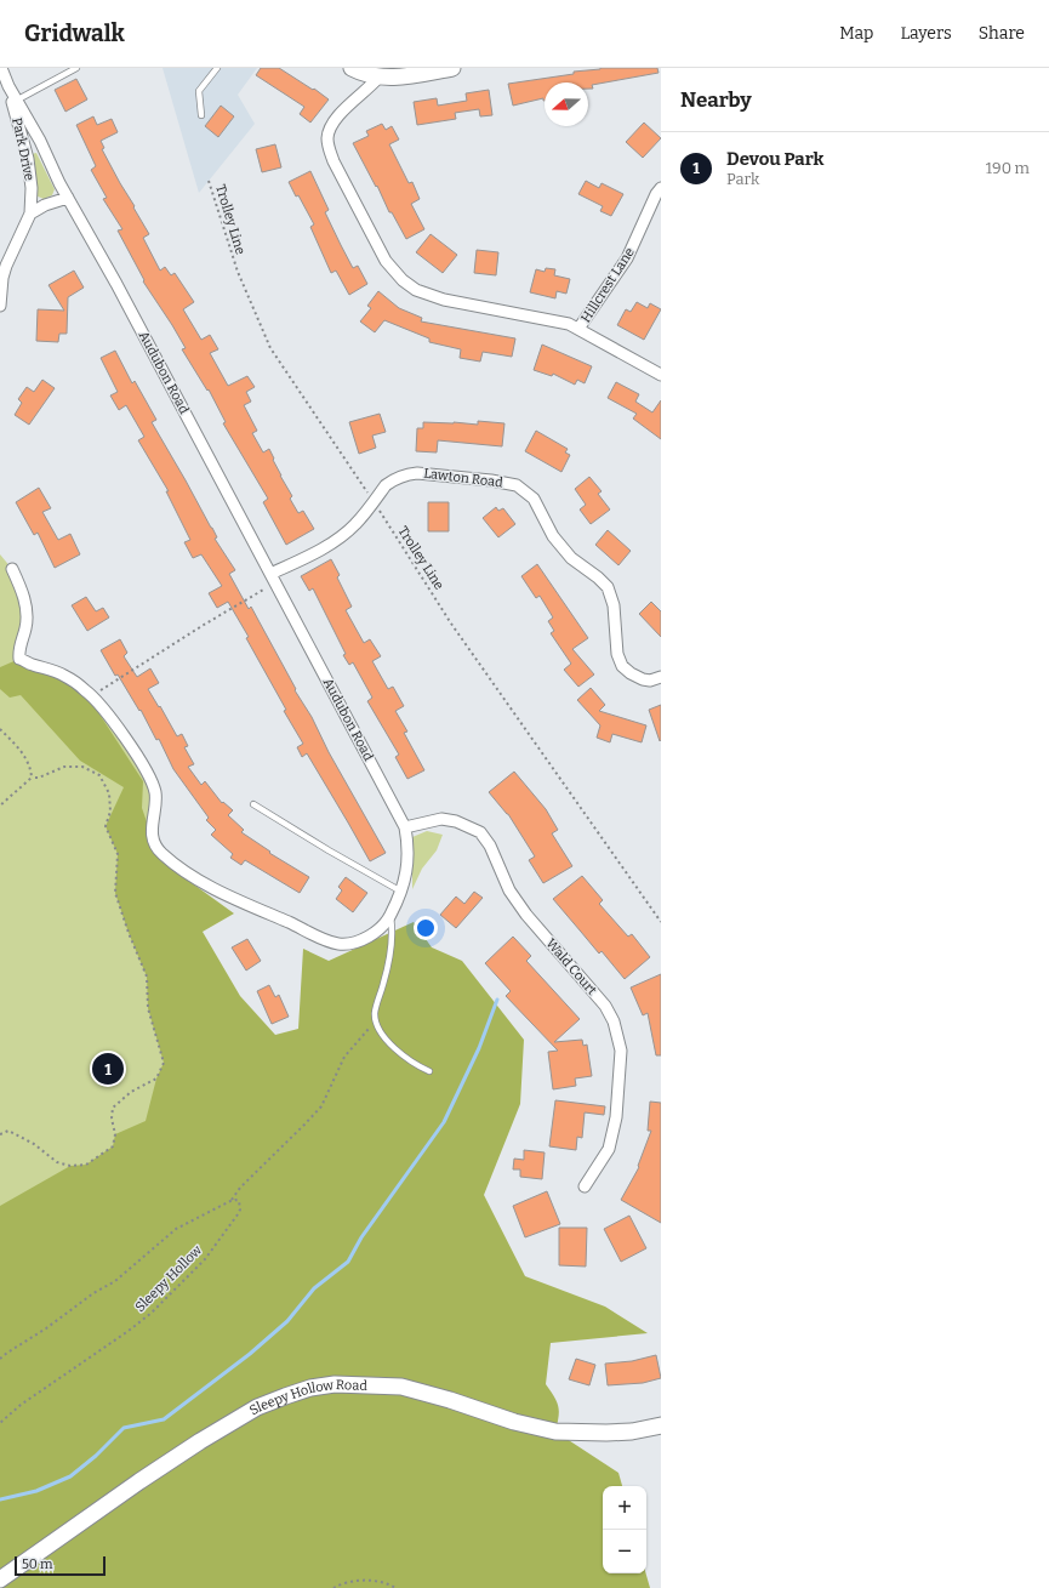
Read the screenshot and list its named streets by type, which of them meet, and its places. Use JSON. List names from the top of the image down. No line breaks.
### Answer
{"streets":{"main road":["Sleepy Hollow Road"],"street":["Park Drive","Hillcrest Lane","Audubon Road","Lawton Road","Wald Court"],"path":["Trolley Line","Sleepy Hollow"]},"crossings":[["Park Drive","Audubon Road"],["Trolley Line","Lawton Road"],["Audubon Road","Lawton Road"],["Audubon Road","Wald Court"]],"scale_bar":"50 m","north":"left","page":{"header":"Gridwalk","nav":["Map","Layers","Share"],"heading":"Nearby","list":[{"mark":"1","name":"Devou Park","note":"Park","value":"190 m"}],"pins":"1","map_buttons":["+","−"],"scale":"50 m"}}
